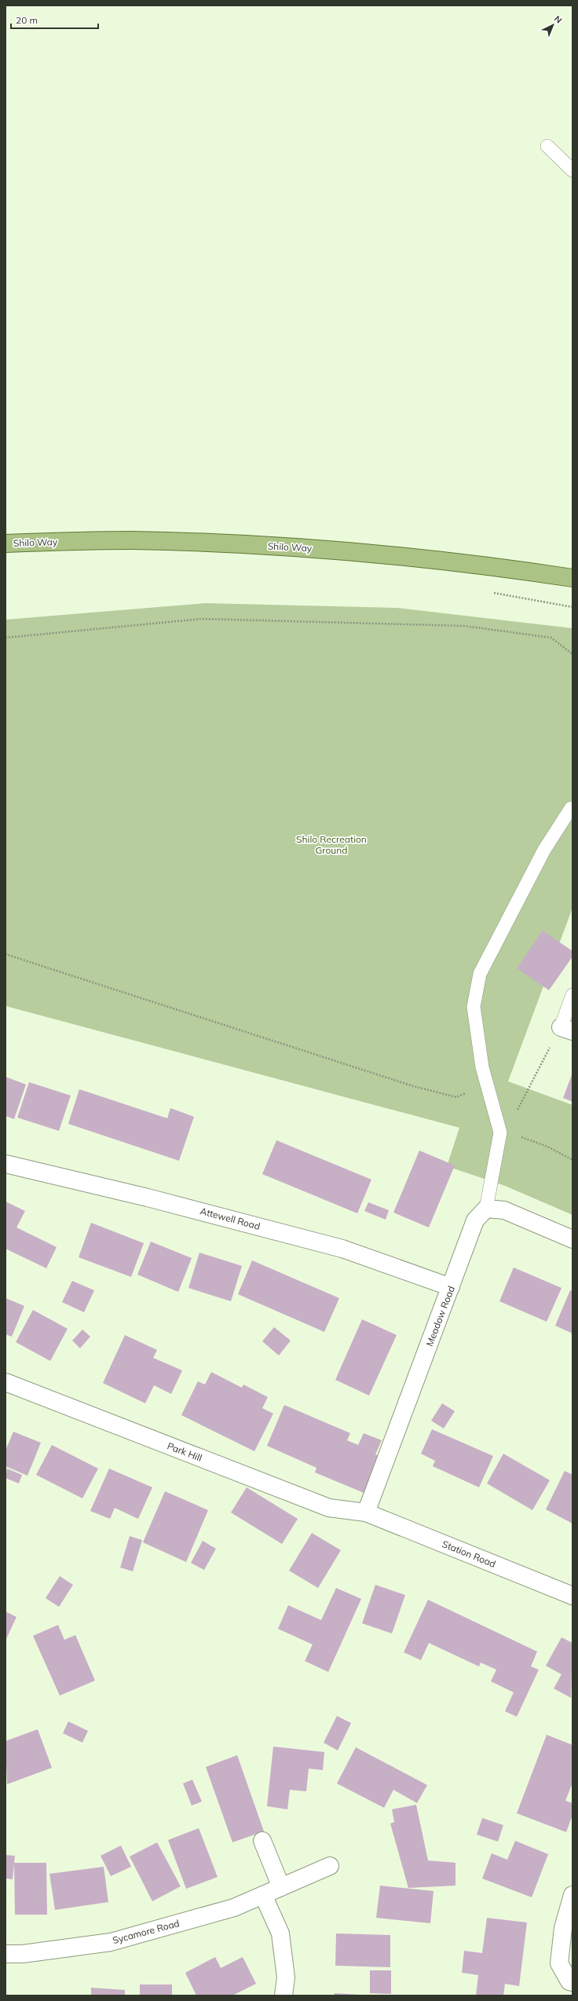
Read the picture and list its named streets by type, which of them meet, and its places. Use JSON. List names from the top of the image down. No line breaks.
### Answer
{"streets":{"main road":["Shilo Way"],"street":["Attewell Road","Meadow Road","Park Hill","Station Road","Sycamore Road"]},"crossings":[["Attewell Road","Meadow Road"],["Meadow Road","Park Hill"],["Meadow Road","Station Road"],["Park Hill","Station Road"]],"parks":["Shilo Recreation Ground"],"scale_bar":"20 m","north":"top right"}
